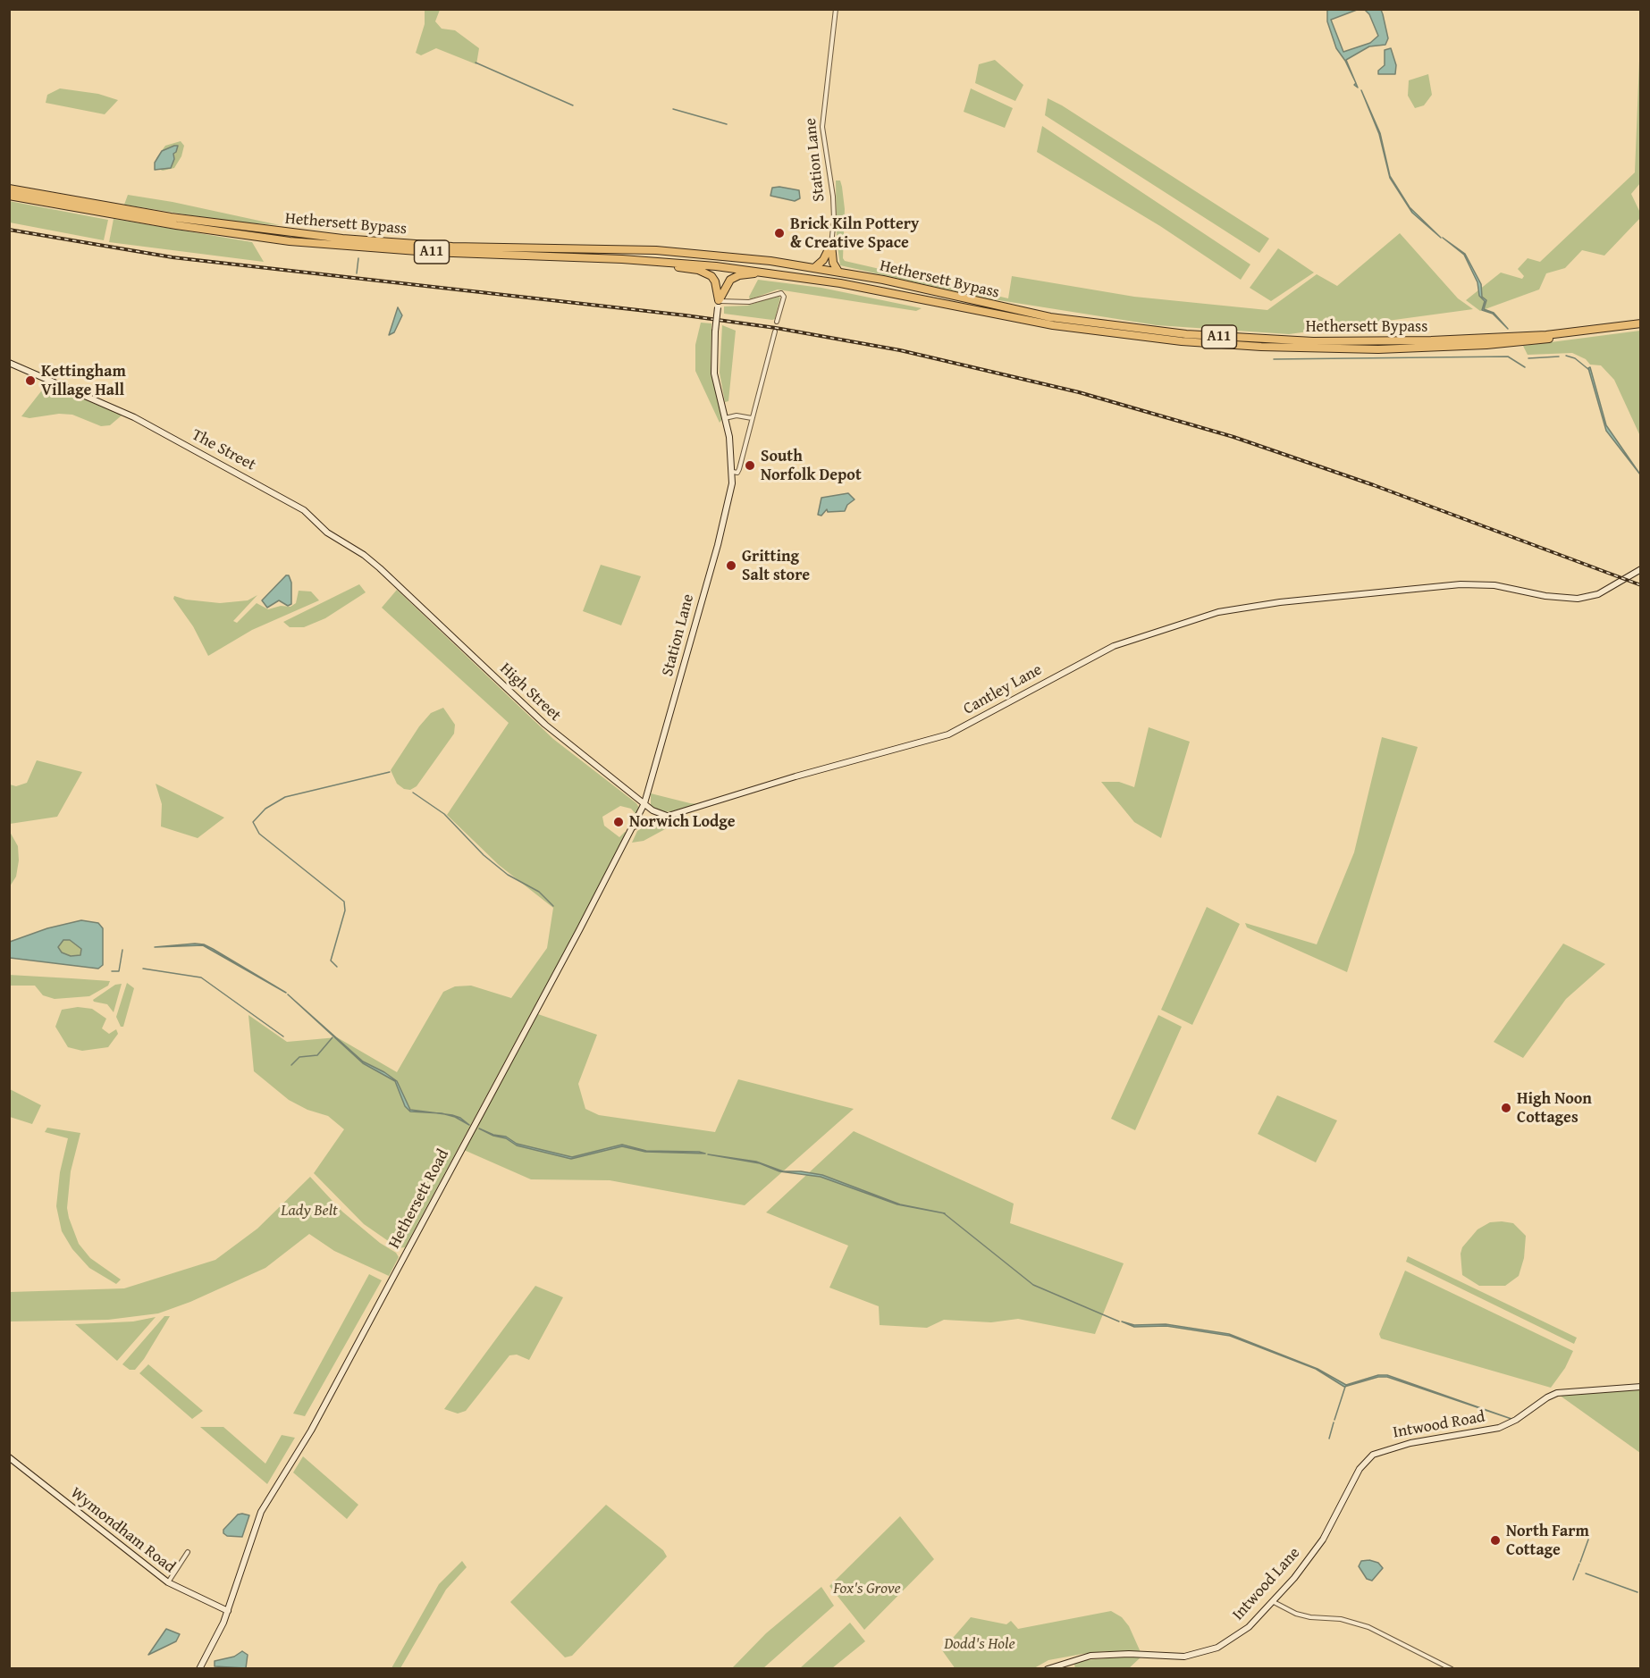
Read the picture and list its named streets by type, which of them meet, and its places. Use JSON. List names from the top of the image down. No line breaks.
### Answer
{"streets":{"highway":["Hethersett Bypass","A11"],"street":["Station Lane","The Street","Cantley Lane","High Street","Hethersett Road","Intwood Road","Wymondham Road","Intwood Lane"]},"crossings":[["Station Lane","A11"],["Station Lane","High Street"],["Station Lane","Hethersett Road"],["Hethersett Bypass","A11"],["The Street","High Street"],["Cantley Lane","Hethersett Road"],["High Street","Hethersett Road"],["Hethersett Road","Wymondham Road"],["Intwood Road","Intwood Lane"]],"parks":["Lady Belt","Fox's Grove","Dodd's Hole"],"places":["Brick Kiln Pottery & Creative Space","Kettingham Village Hall","South Norfolk Depot","Gritting Salt store","Norwich Lodge","High Noon Cottages","North Farm Cottage"]}
